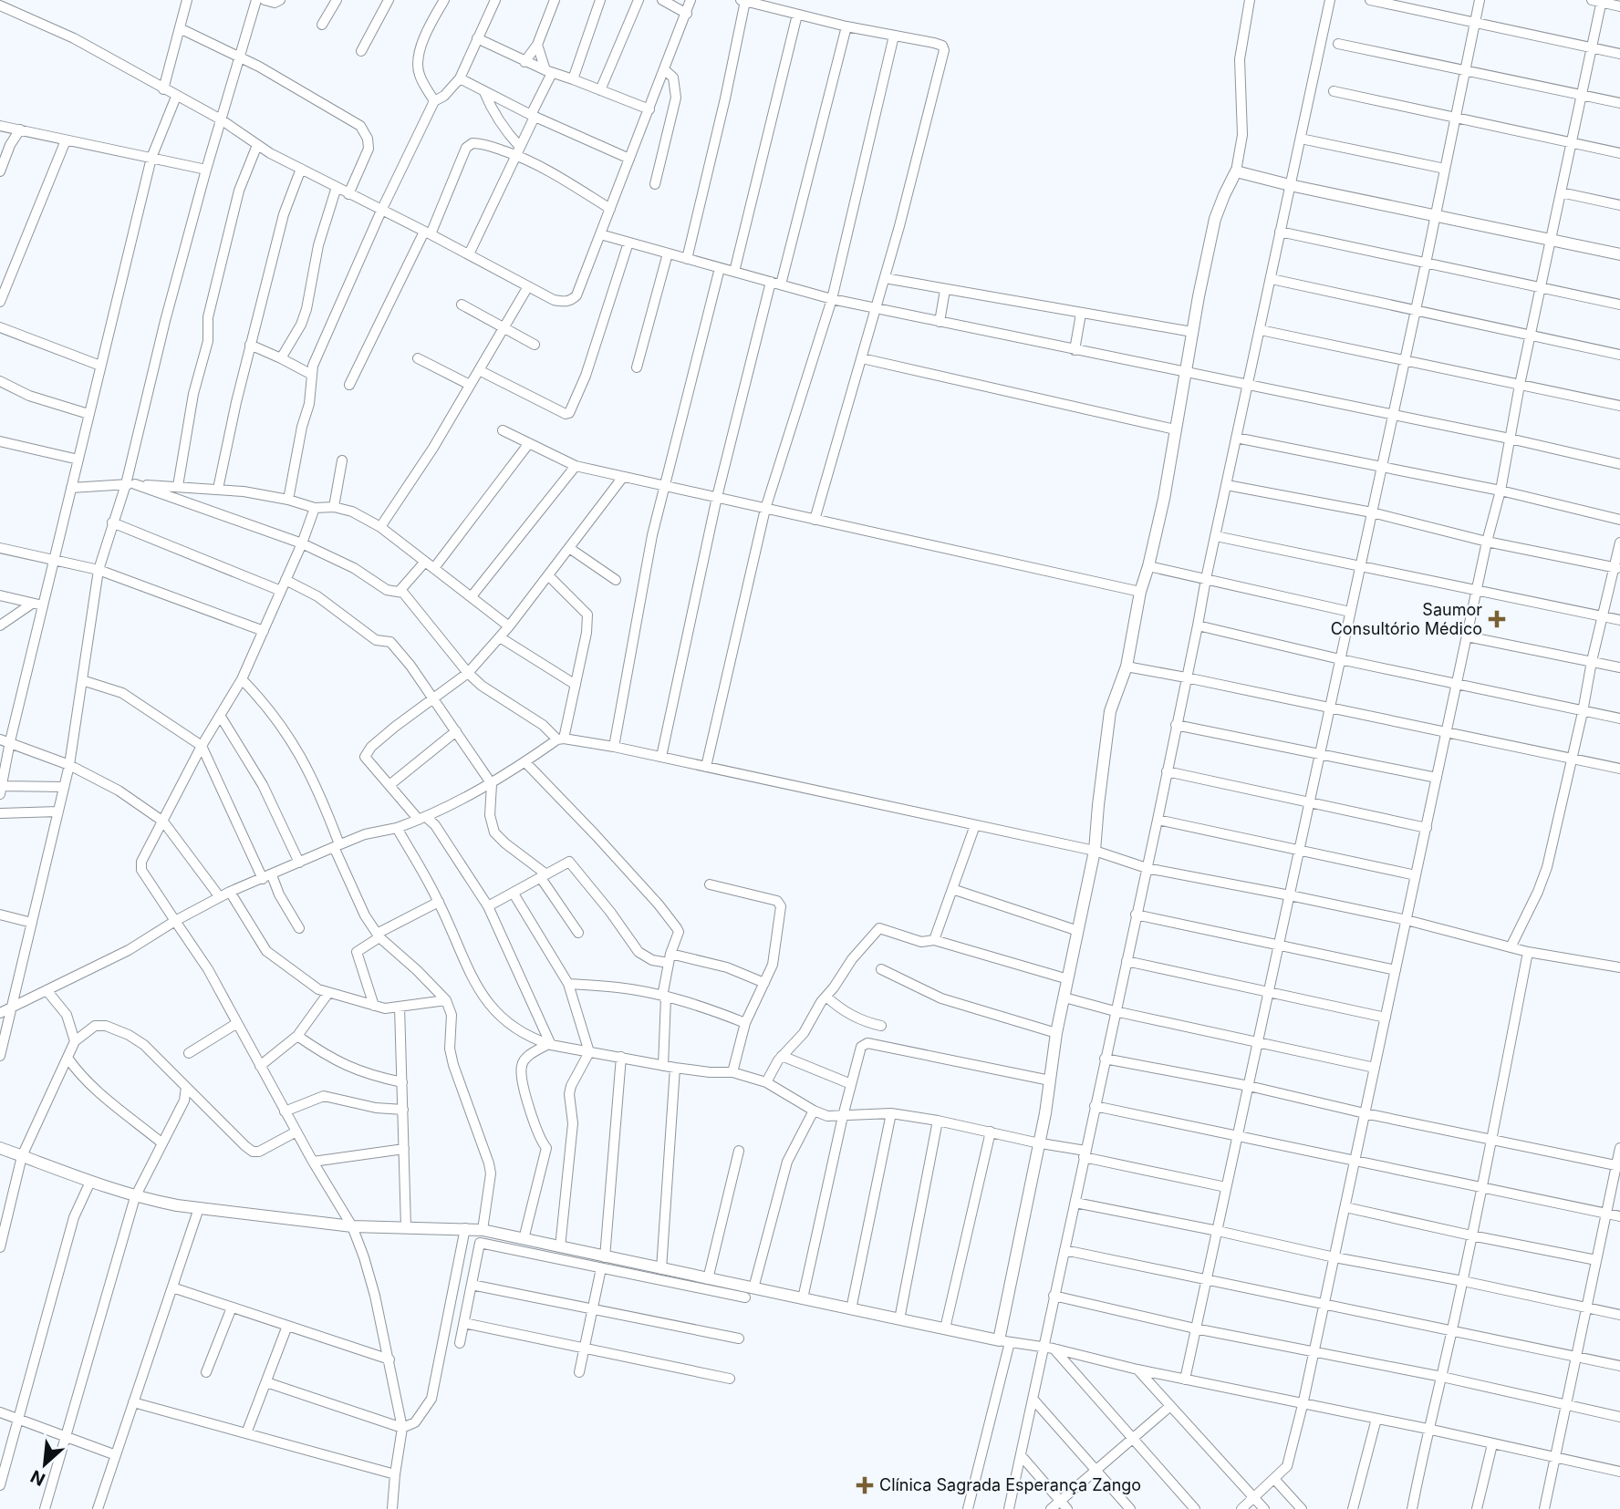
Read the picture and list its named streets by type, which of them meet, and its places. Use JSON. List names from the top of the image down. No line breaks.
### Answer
{"places":{"health":["Saumor Consultório Médico","Clínica Sagrada Esperança Zango"]},"north":"bottom left"}
